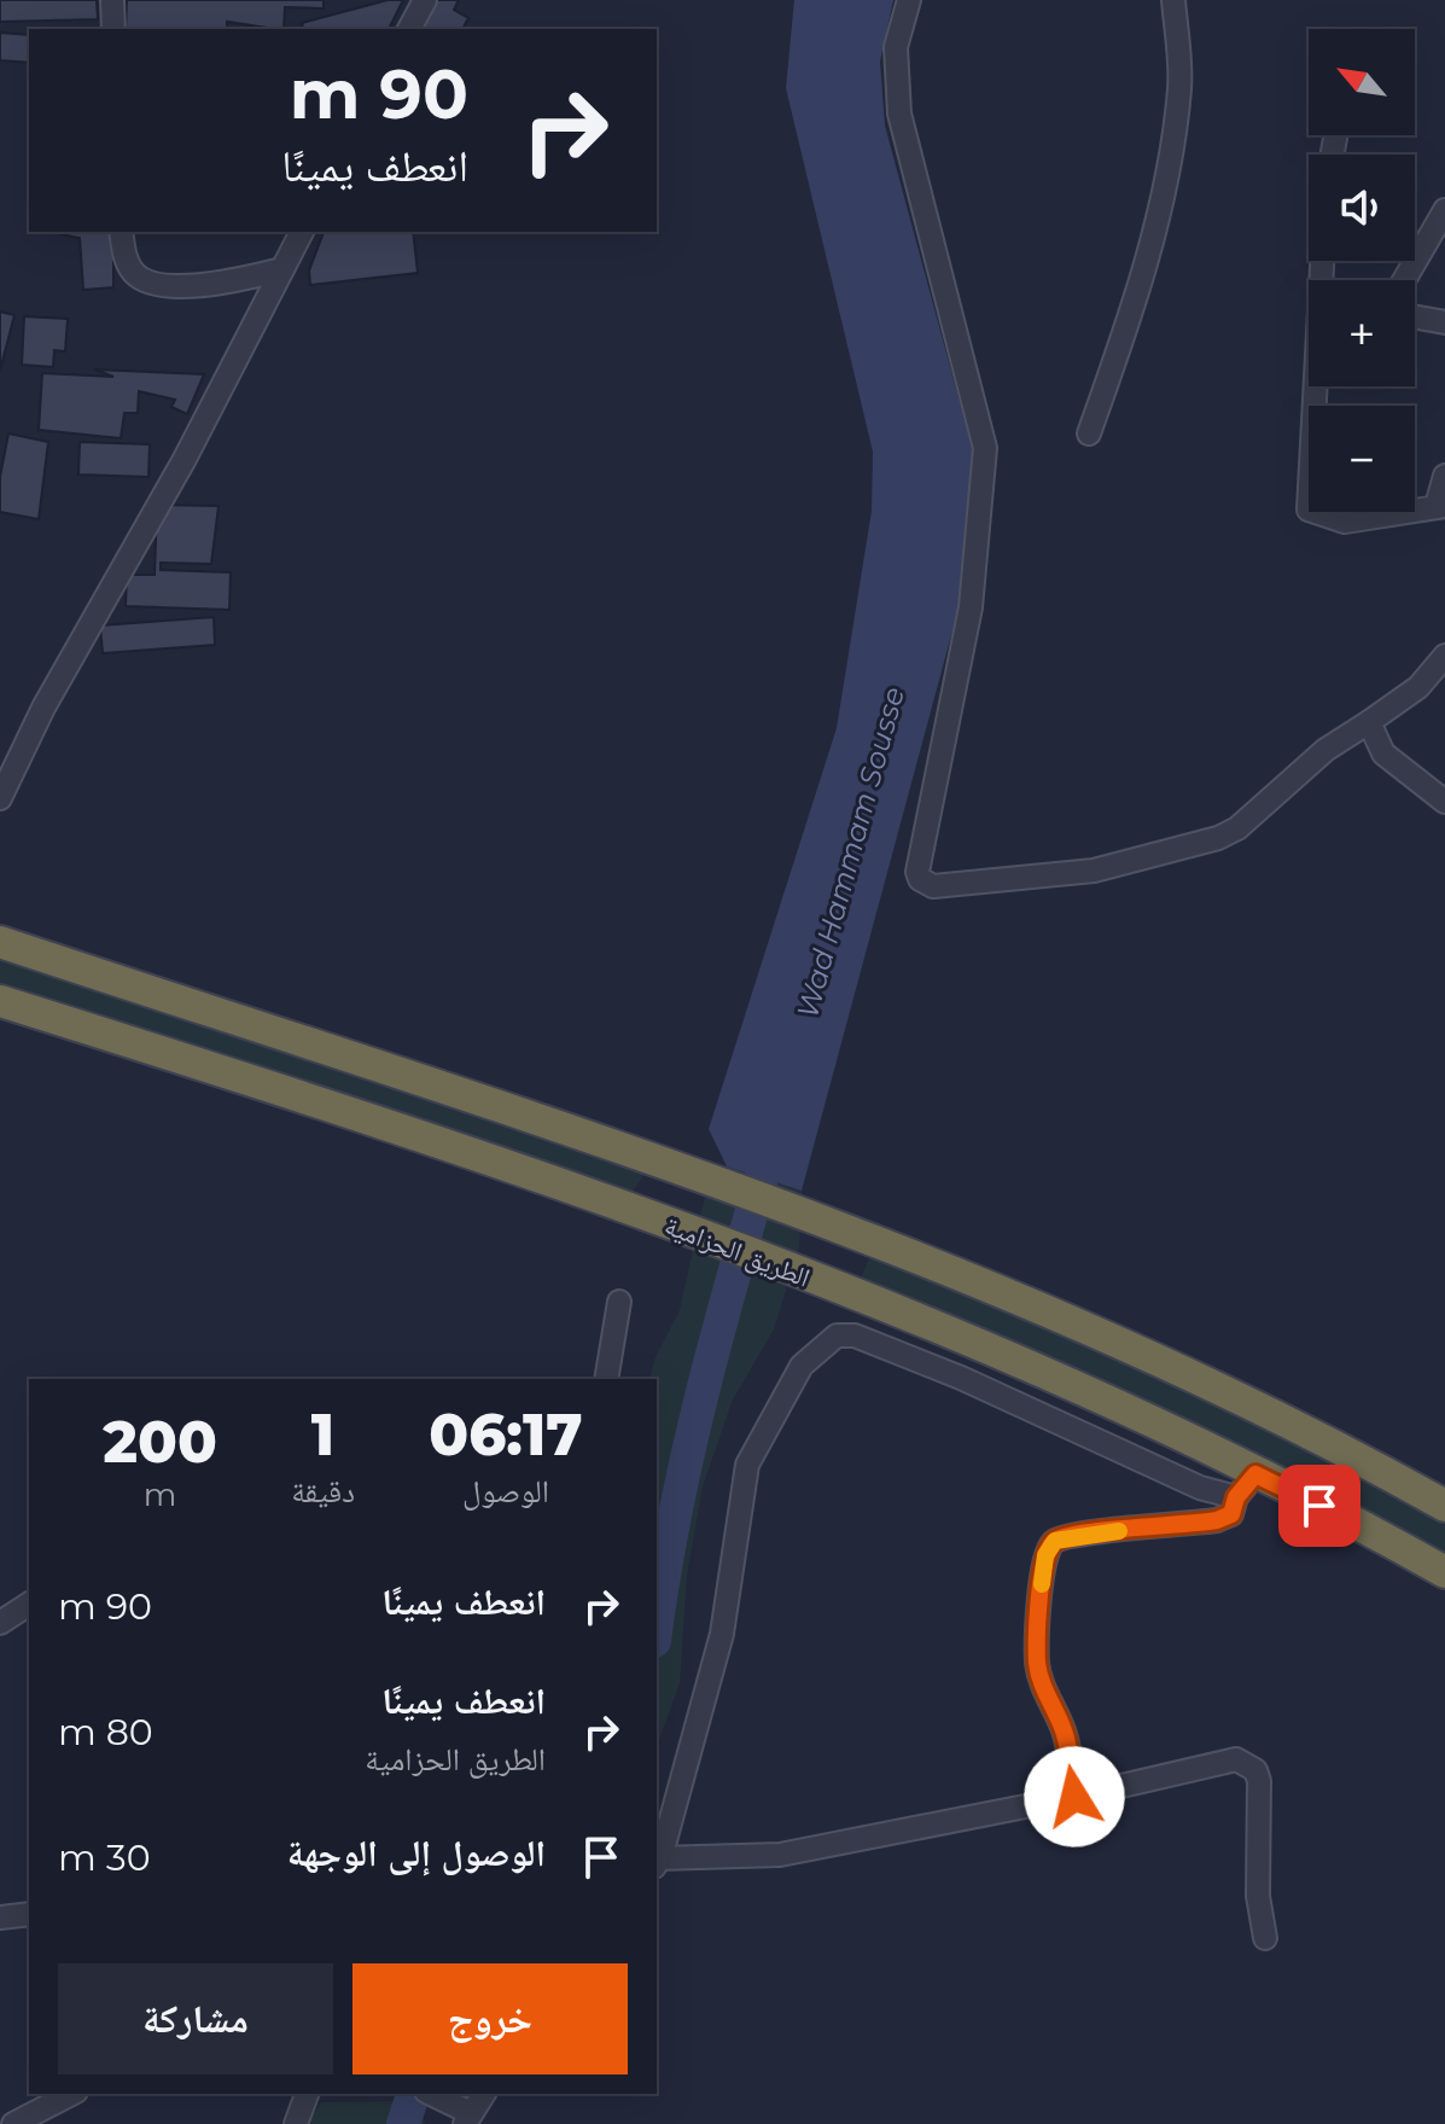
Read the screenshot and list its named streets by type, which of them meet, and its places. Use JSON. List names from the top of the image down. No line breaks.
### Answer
{"streets":{"highway":["الطريق الحزامية"]},"water":["Wad Hammam Sousse"],"north":"top left","page":{"map_buttons":["+","−"],"turn":["90 m","انعطف يمينًا"],"eta":["06:17","الوصول","1","دقيقة","200","m"],"list":[{"name":"انعطف يمينًا","value":"90 m"},{"name":"انعطف يمينًا","note":"الطريق الحزامية","value":"80 m"},{"name":"الوصول إلى الوجهة","value":"30 m"}],"buttons":["خروج","مشاركة"]}}
